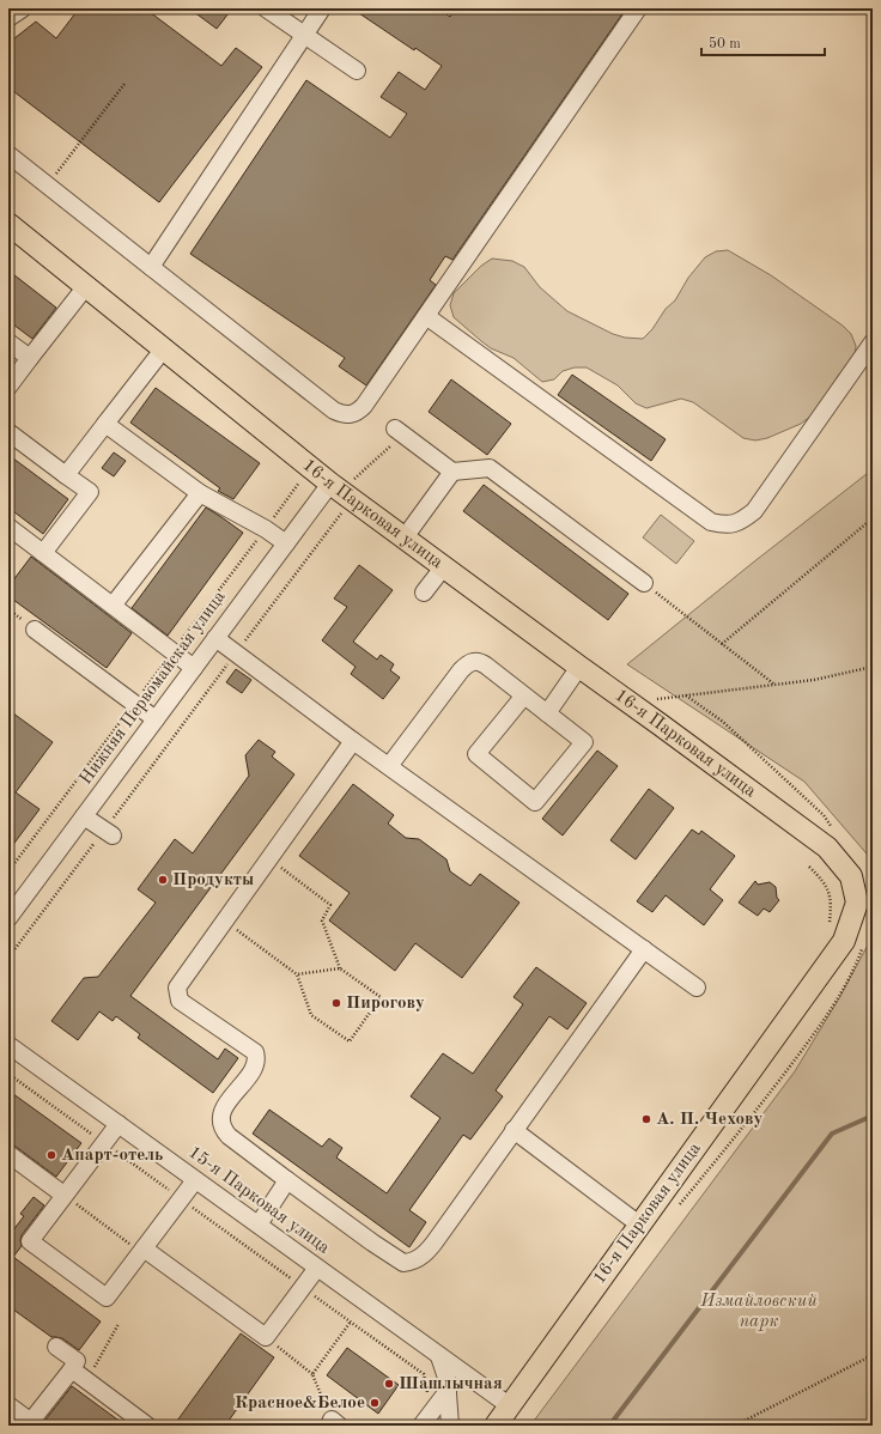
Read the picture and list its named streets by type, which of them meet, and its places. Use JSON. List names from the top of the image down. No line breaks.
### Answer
{"streets":{"main road":["16-я Парковая улица"],"street":["Нижняя Первомайская улица","15-я Парковая улица"]},"crossings":[["16-я Парковая улица","Нижняя Первомайская улица"],["16-я Парковая улица","15-я Парковая улица"]],"parks":["Измайловский парк"],"places":["Продукты","Пирогову","А. П. Чехову","Апарт-отель","Шашлычная","Красное&Белое"],"scale_bar":"50 m"}
